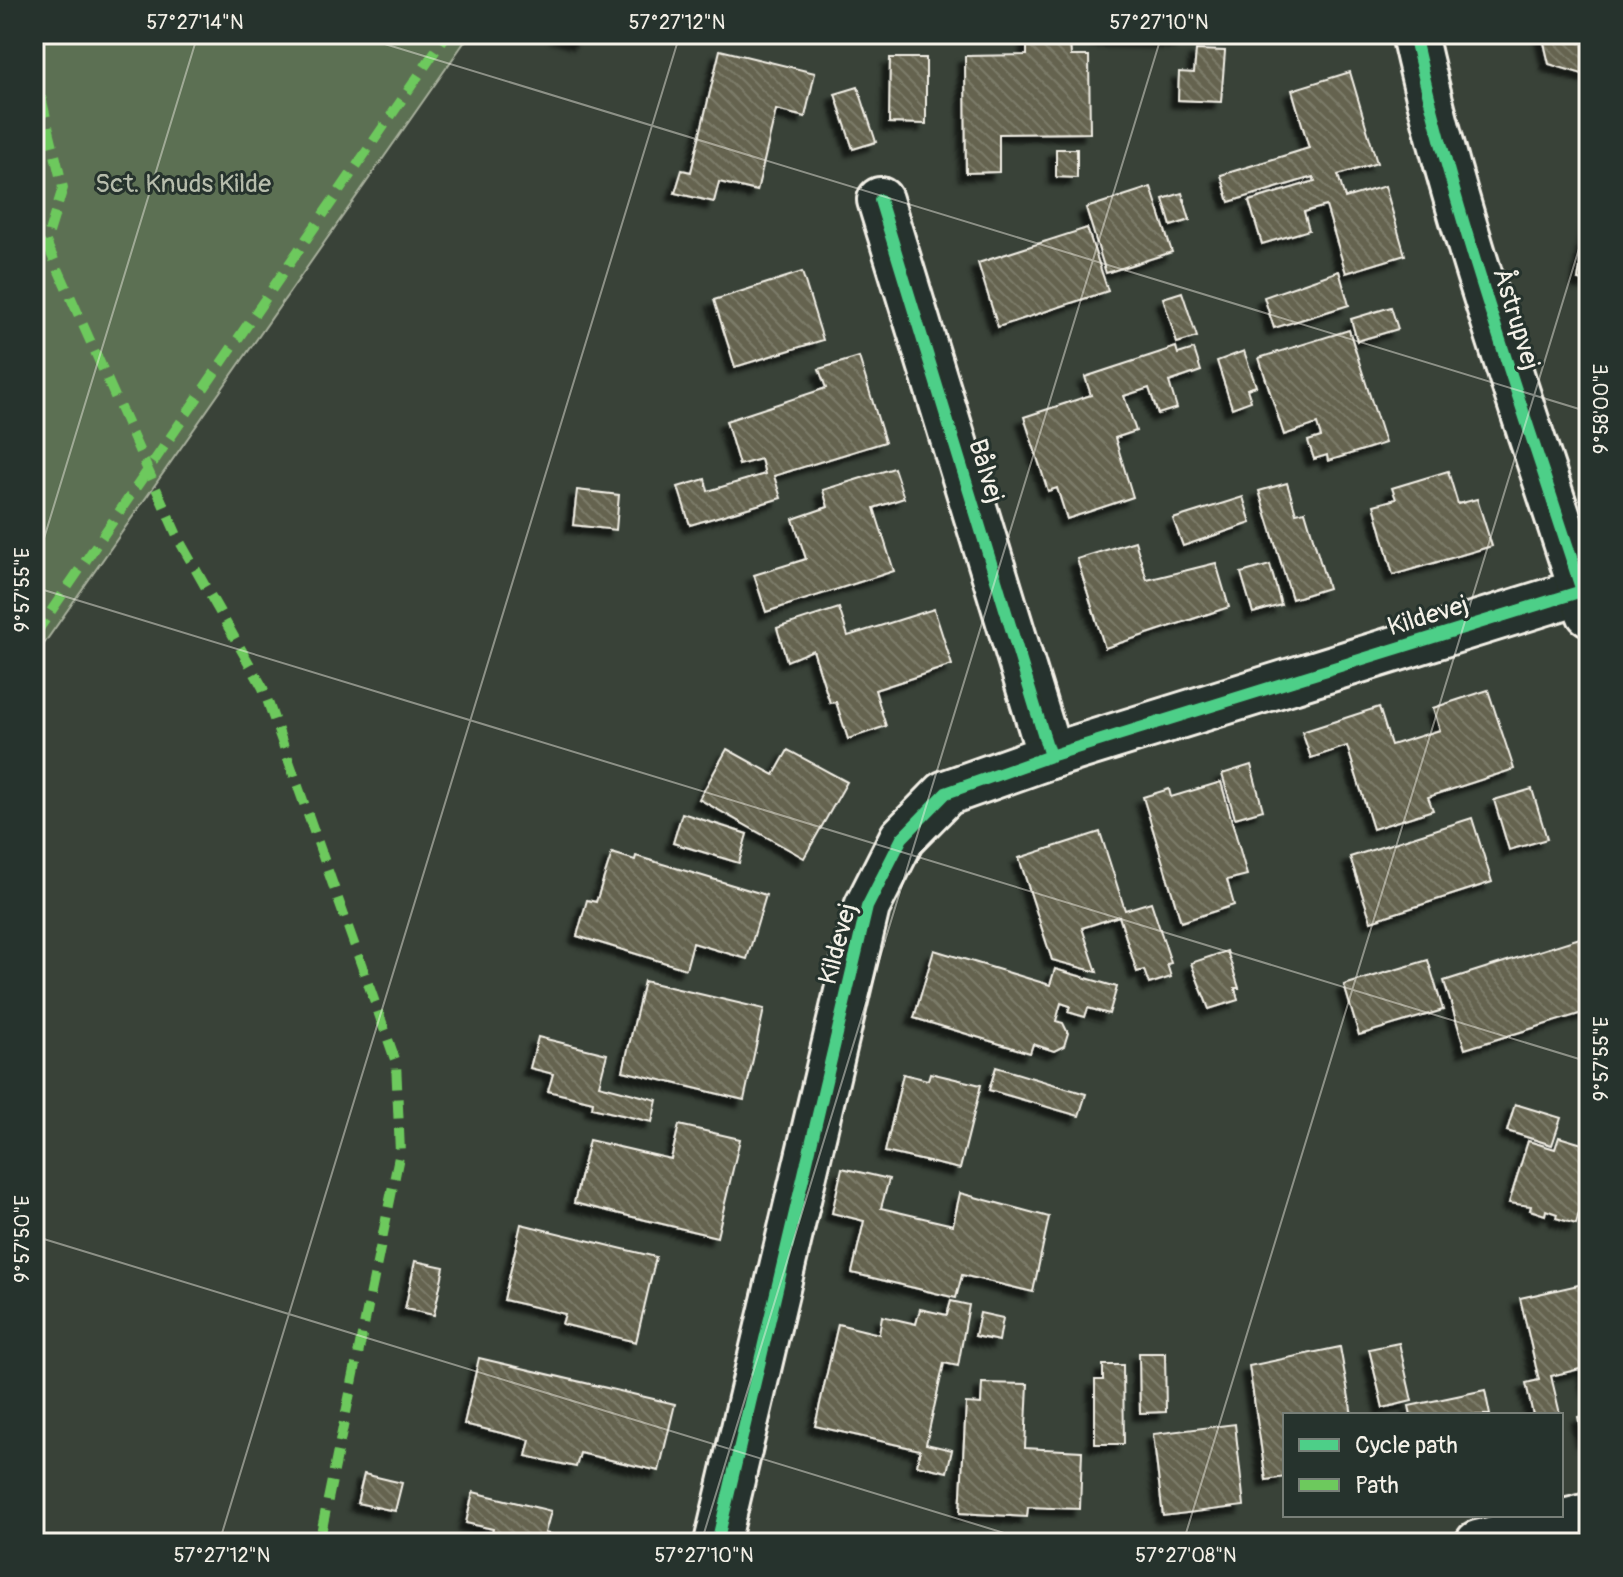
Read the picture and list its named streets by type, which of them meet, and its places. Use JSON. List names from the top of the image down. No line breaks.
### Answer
{"streets":{"street":["Åstrupvej","Bålvej","Kildevej"]},"crossings":[["Åstrupvej","Kildevej"],["Bålvej","Kildevej"]],"parks":["Sct. Knuds Kilde"],"legend":["Cycle path","Path"],"coordinates":["57°27'14\"N","57°27'12\"N","57°27'10\"N","9°58'00\"E","9°57'55\"E","9°57'50\"E","57°27'08\"N"]}
